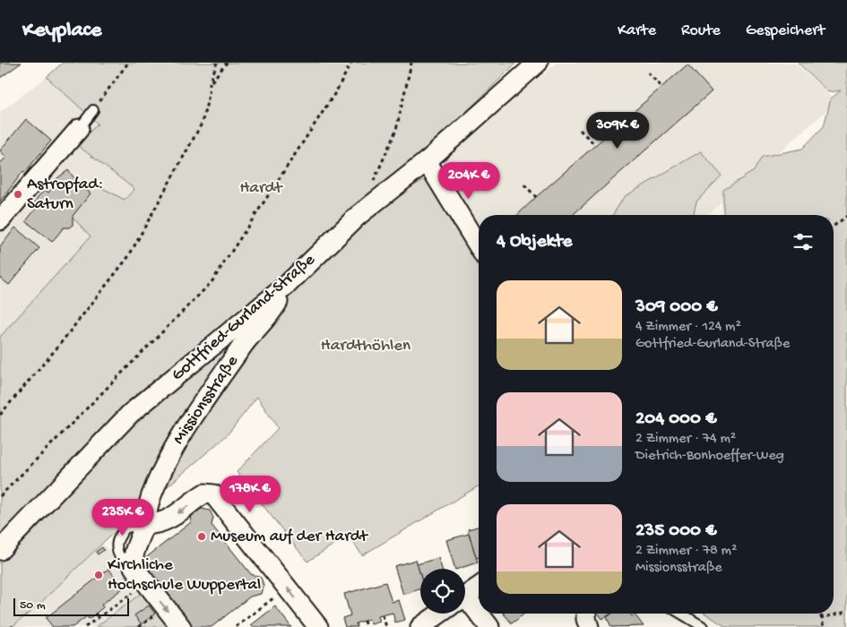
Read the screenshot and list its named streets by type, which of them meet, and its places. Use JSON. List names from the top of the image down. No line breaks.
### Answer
{"streets":{"street":["Gottfried-Gurland-Straße","Missionsstraße"]},"crossings":[["Gottfried-Gurland-Straße","Missionsstraße"]],"parks":["Hardt","Hardthöhlen"],"places":["Astropfad: Saturn","Museum auf der Hardt","Kirchliche Hochschule Wuppertal"],"scale_bar":"50 m","page":{"header":"Keyplace","nav":["Karte","Route","Gespeichert"],"price":["309K €","204K €","178K €","235K €"],"heading":"4 Objekte","list":[{"name":"309 000 €","note":"4 Zimmer · 124 m² · Gottfried-Gurland-Straße"},{"name":"204 000 €","note":"2 Zimmer · 74 m² · Dietrich-Bonhoeffer-Weg"},{"name":"235 000 €","note":"2 Zimmer · 78 m² · Missionsstraße"}],"scale":"50 m"}}
